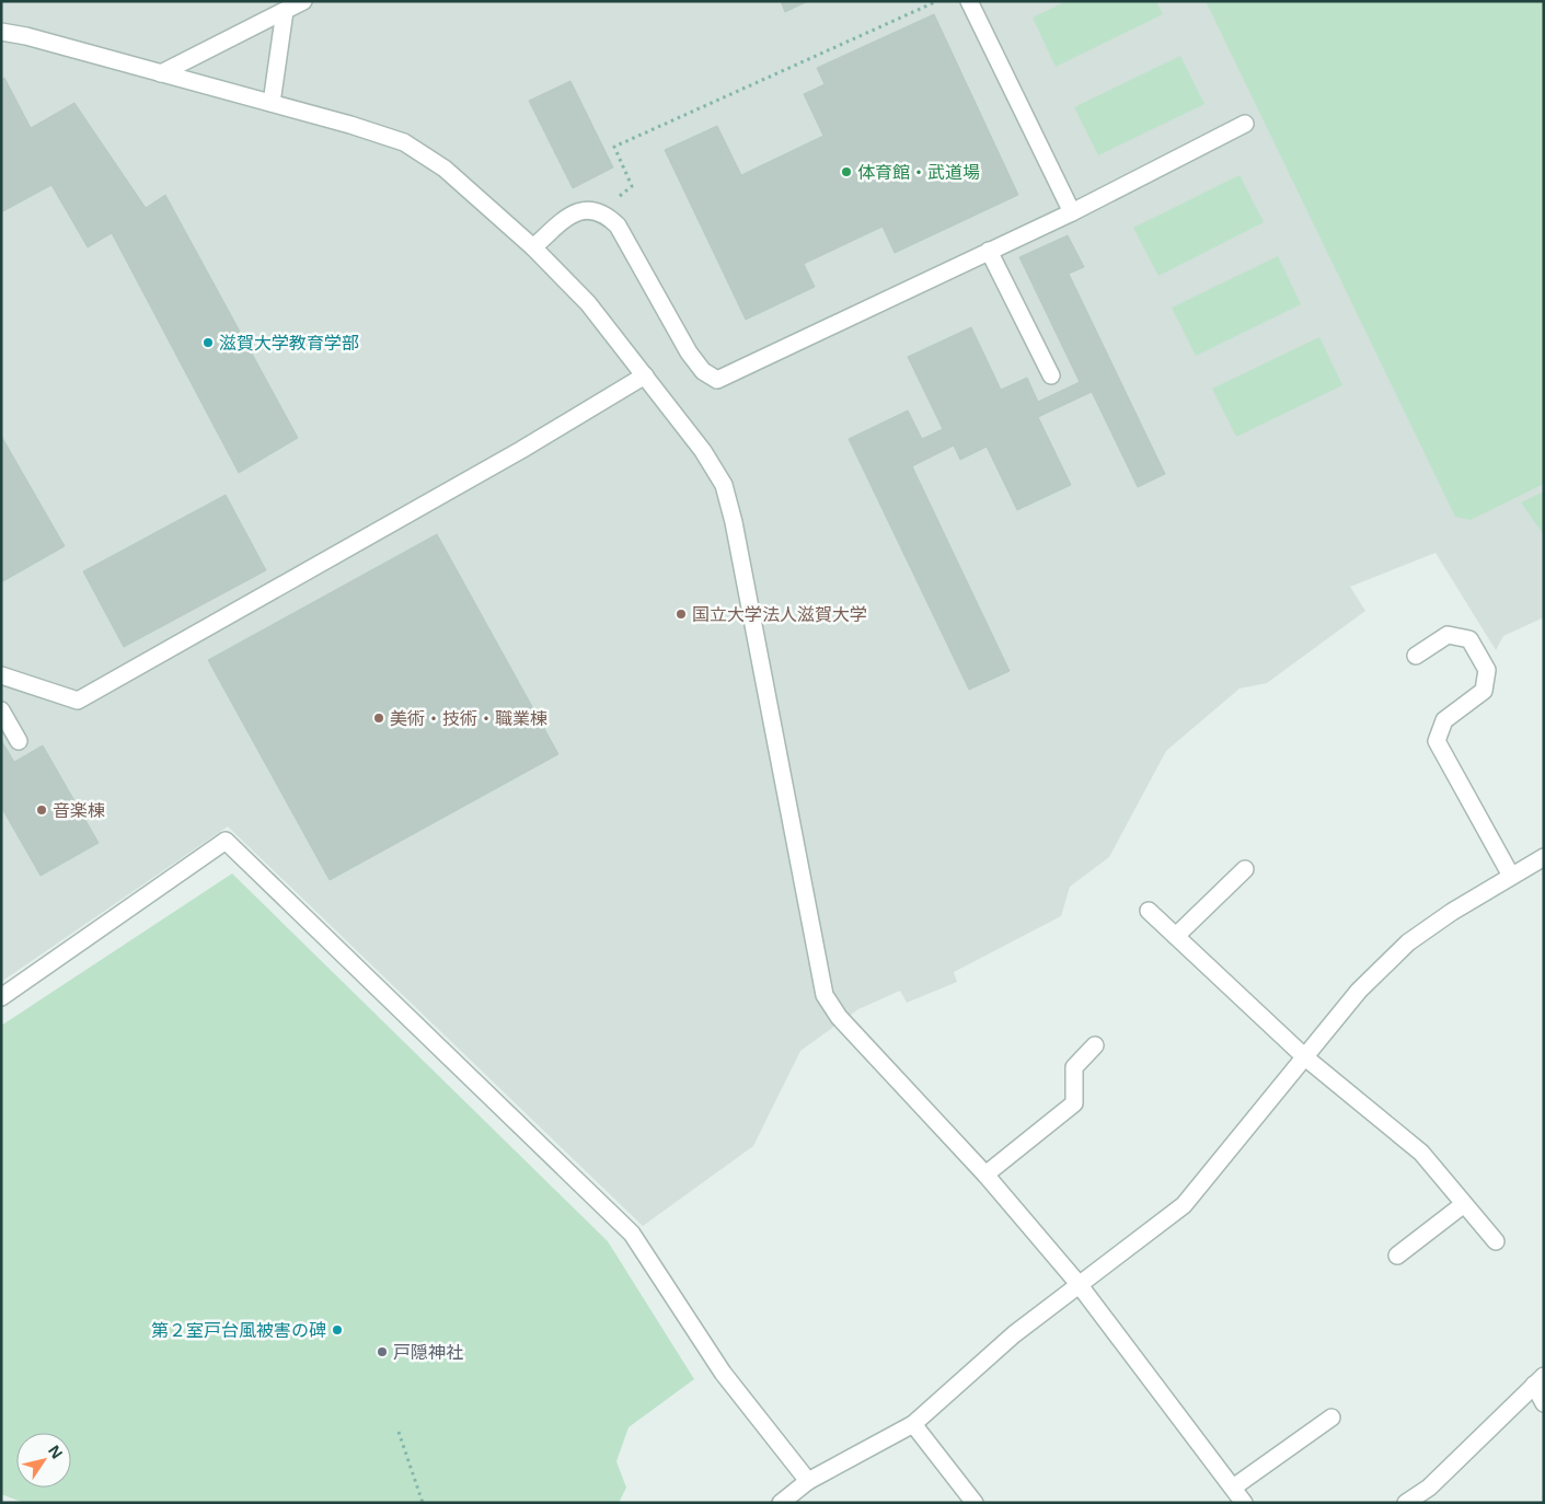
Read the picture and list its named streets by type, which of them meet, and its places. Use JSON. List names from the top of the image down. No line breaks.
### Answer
{"places":["体育館・武道場","滋賀大学教育学部","国立大学法人滋賀大学","美術・技術・職業棟","音楽棟","第２室戸台風被害の碑","戸隠神社"],"north":"top right"}
